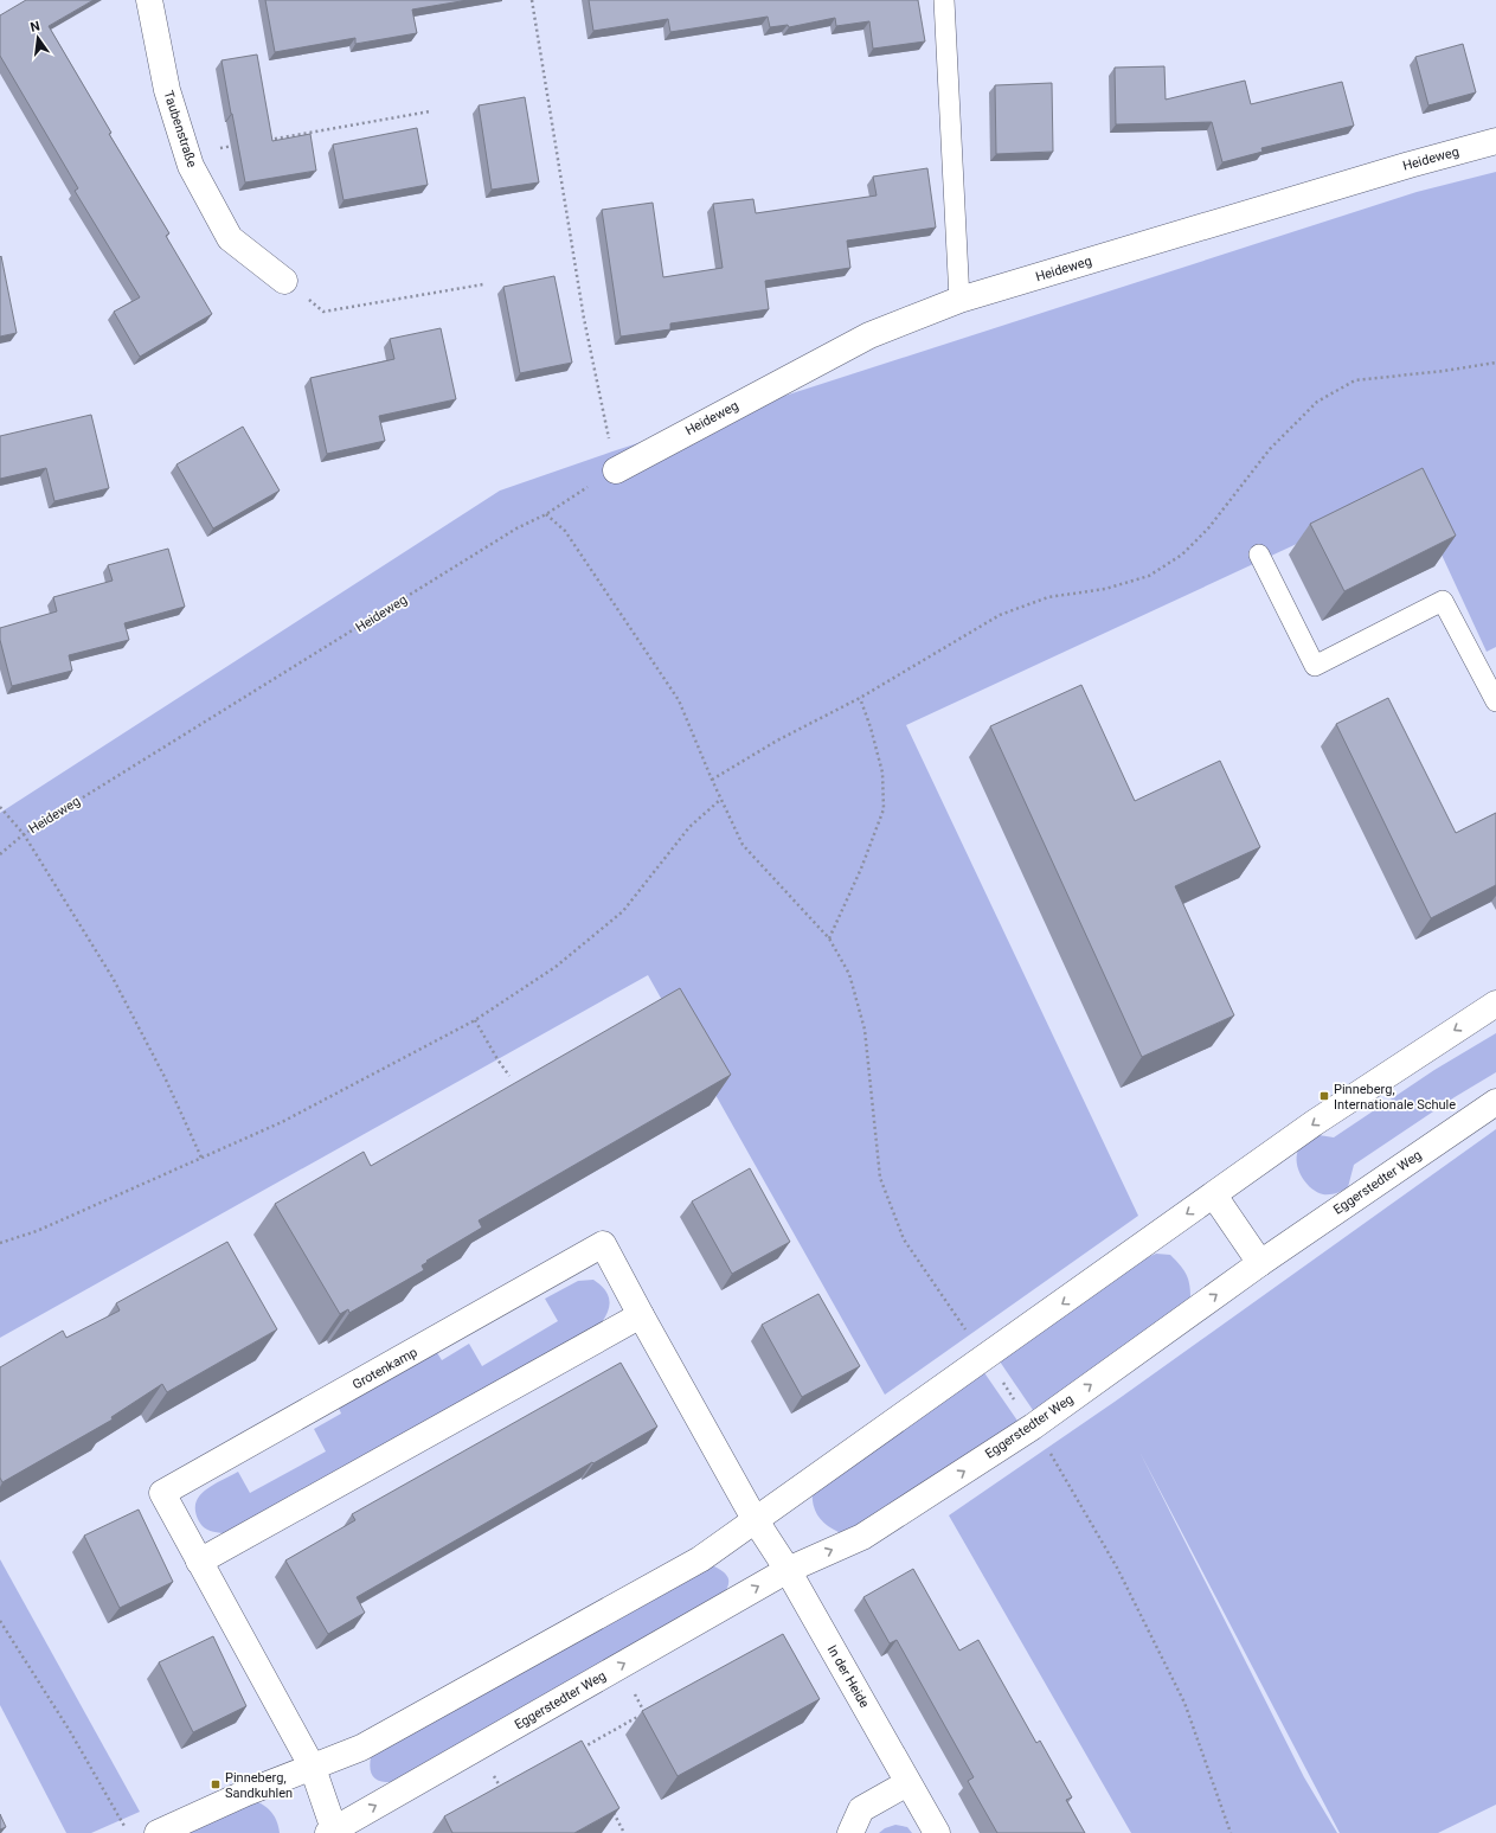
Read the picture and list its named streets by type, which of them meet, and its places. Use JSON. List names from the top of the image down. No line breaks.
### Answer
{"streets":{"street":["Taubenstraße","Heideweg","Eggerstedter Weg","Grotenkamp","In der Heide"]},"crossings":[["Eggerstedter Weg","Grotenkamp"],["Eggerstedter Weg","In der Heide"]],"places":{"transit":["Pinneberg, Internationale Schule","Pinneberg, Sandkuhlen"]},"north":"top"}
